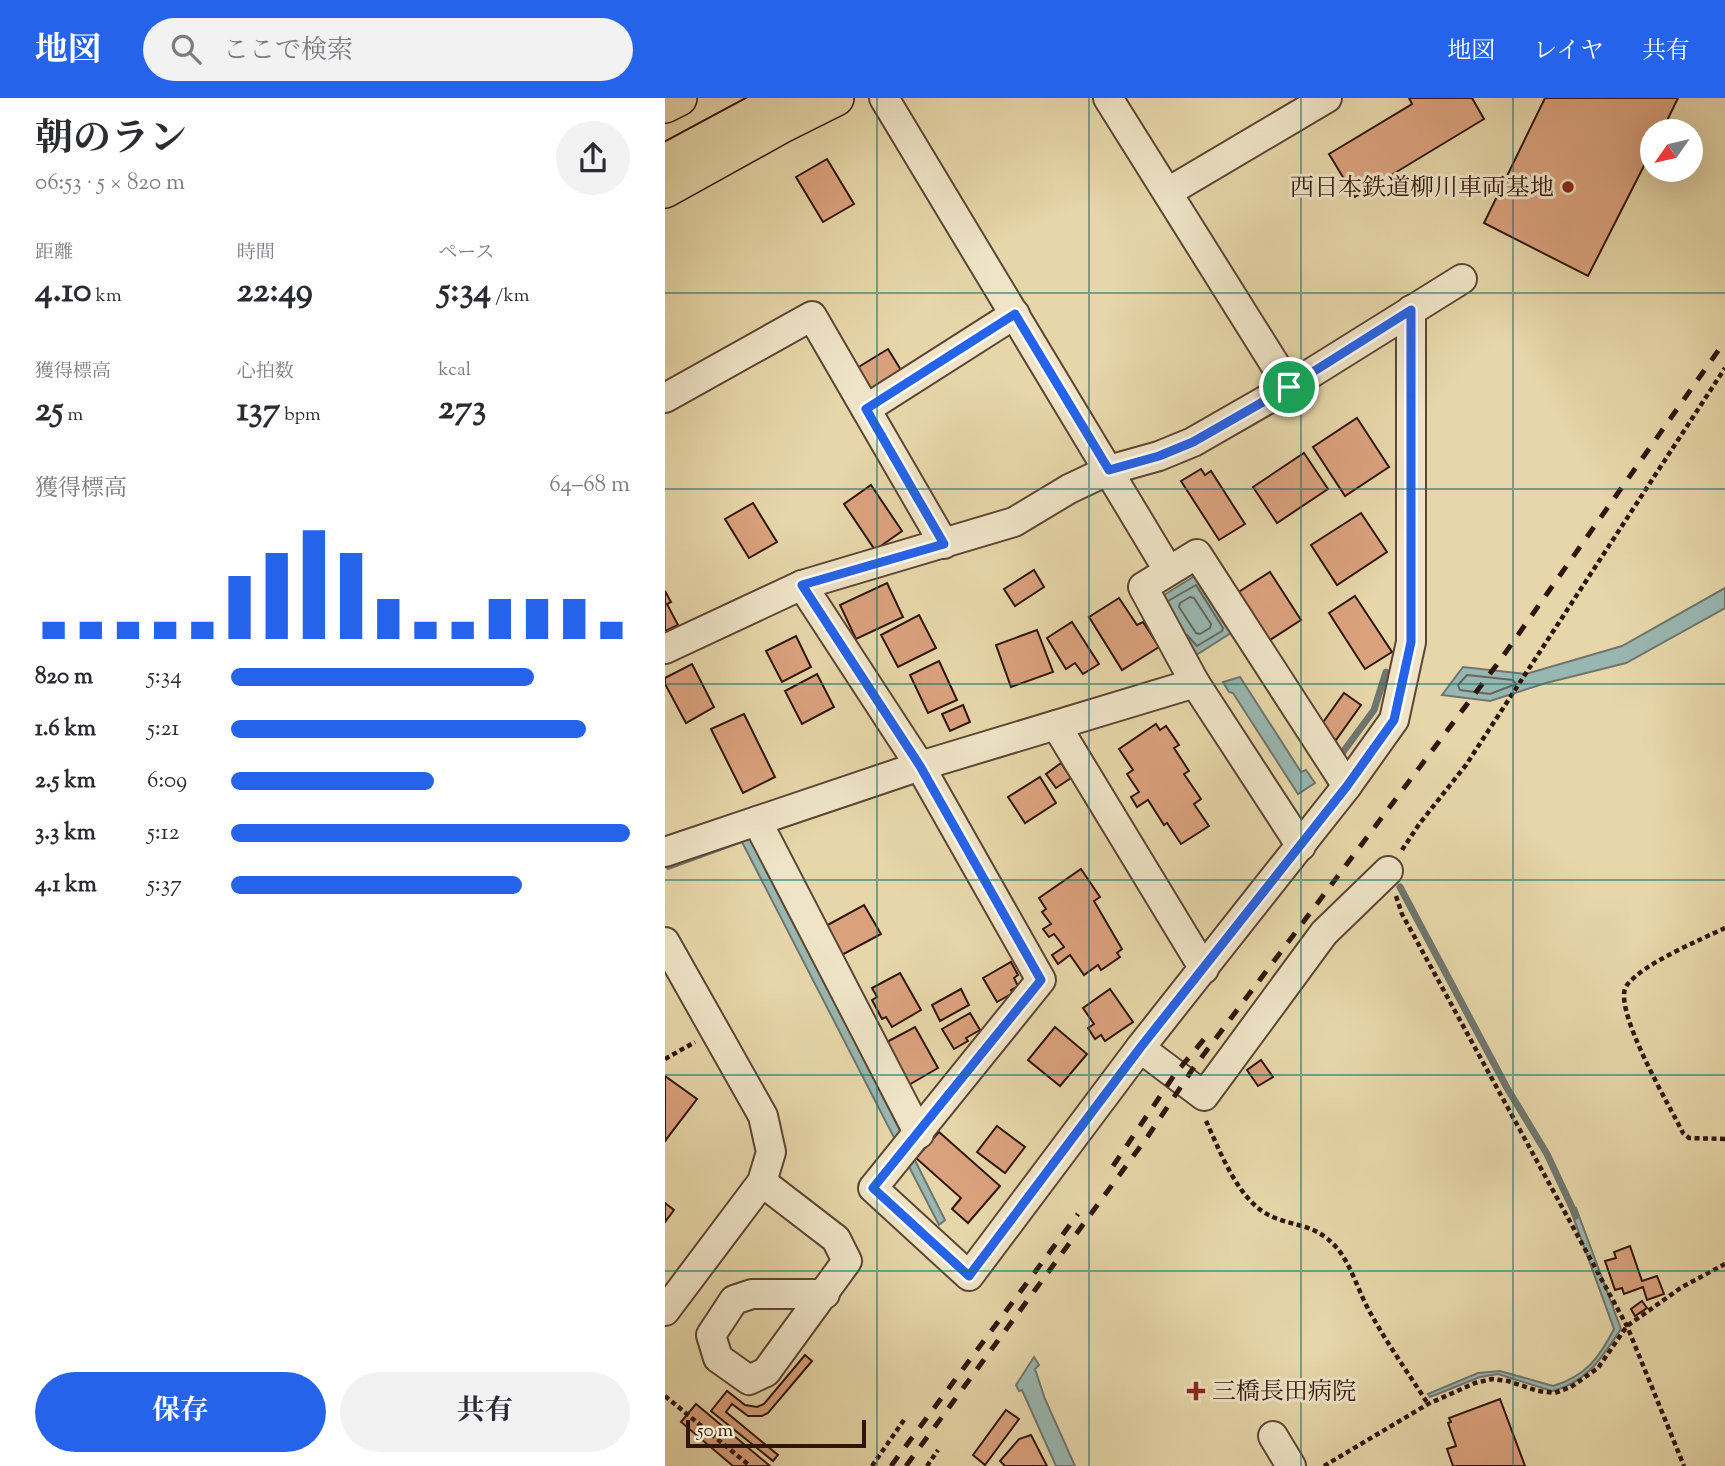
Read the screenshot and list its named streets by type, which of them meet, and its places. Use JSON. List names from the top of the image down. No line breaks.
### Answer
{"places":{"other":["西日本鉄道柳川車両基地"],"health":["三橋長田病院"]},"scale_bar":"50 m","north":"bottom left","page":{"header":"地図","search":"ここで検索","nav":["地図","レイヤ","共有"],"heading":["朝のラン","06:53 · 5 × 820 m"],"stats":[["距離","4.10 km"],["時間","22:49"],["ペース","5:34 /km"],["獲得標高","25 m"],["心拍数","137 bpm"],["kcal","273"]],"chart":["獲得標高","64–68 m"],"list":[{"name":"820 m","note":"5:34"},{"name":"1.6 km","note":"5:21"},{"name":"2.5 km","note":"6:09"},{"name":"3.3 km","note":"5:12"},{"name":"4.1 km","note":"5:37"}],"buttons":["保存","共有"],"scale":"50 m"}}
